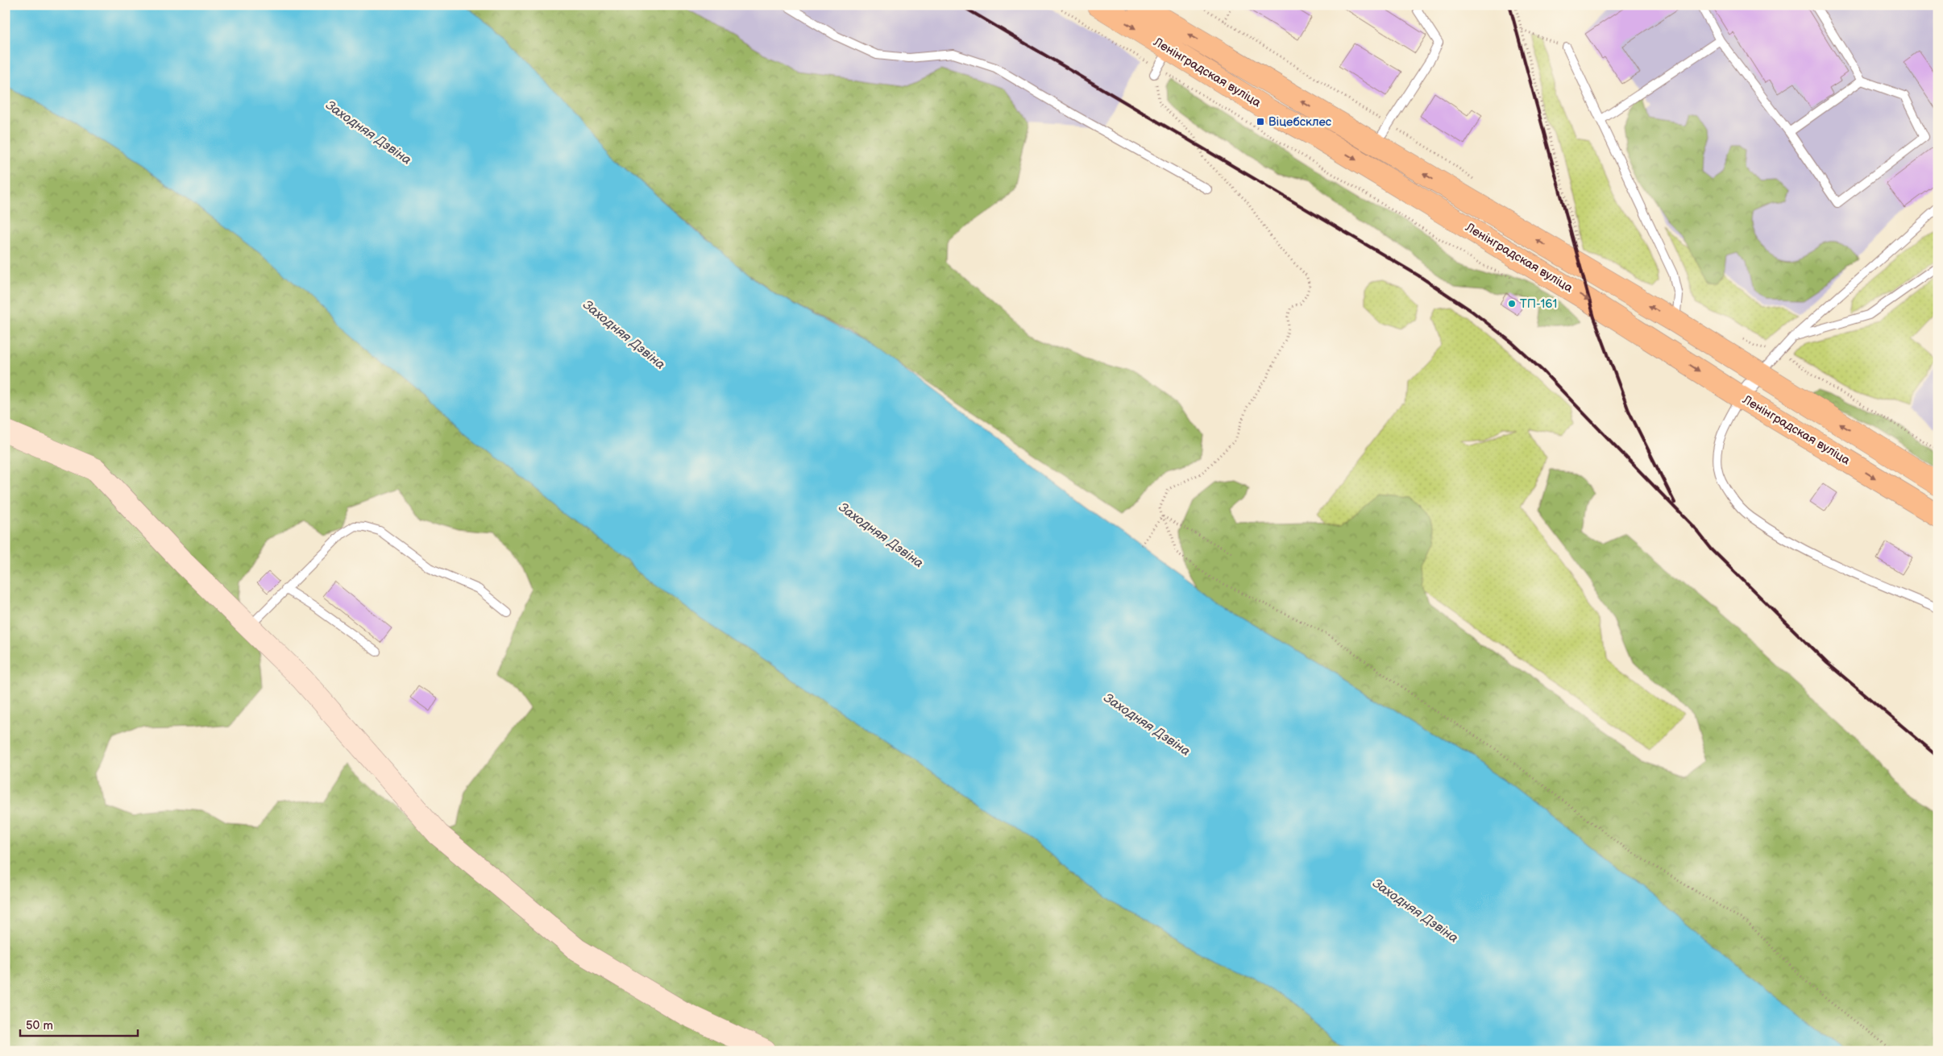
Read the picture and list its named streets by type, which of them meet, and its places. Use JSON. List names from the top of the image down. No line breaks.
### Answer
{"streets":{"main road":["Ленінградская вуліца"]},"water":["Заходняя Дзвіна"],"places":{"transit":["Віцебсклес"],"other":["ТП-161"]},"scale_bar":"50 m"}
